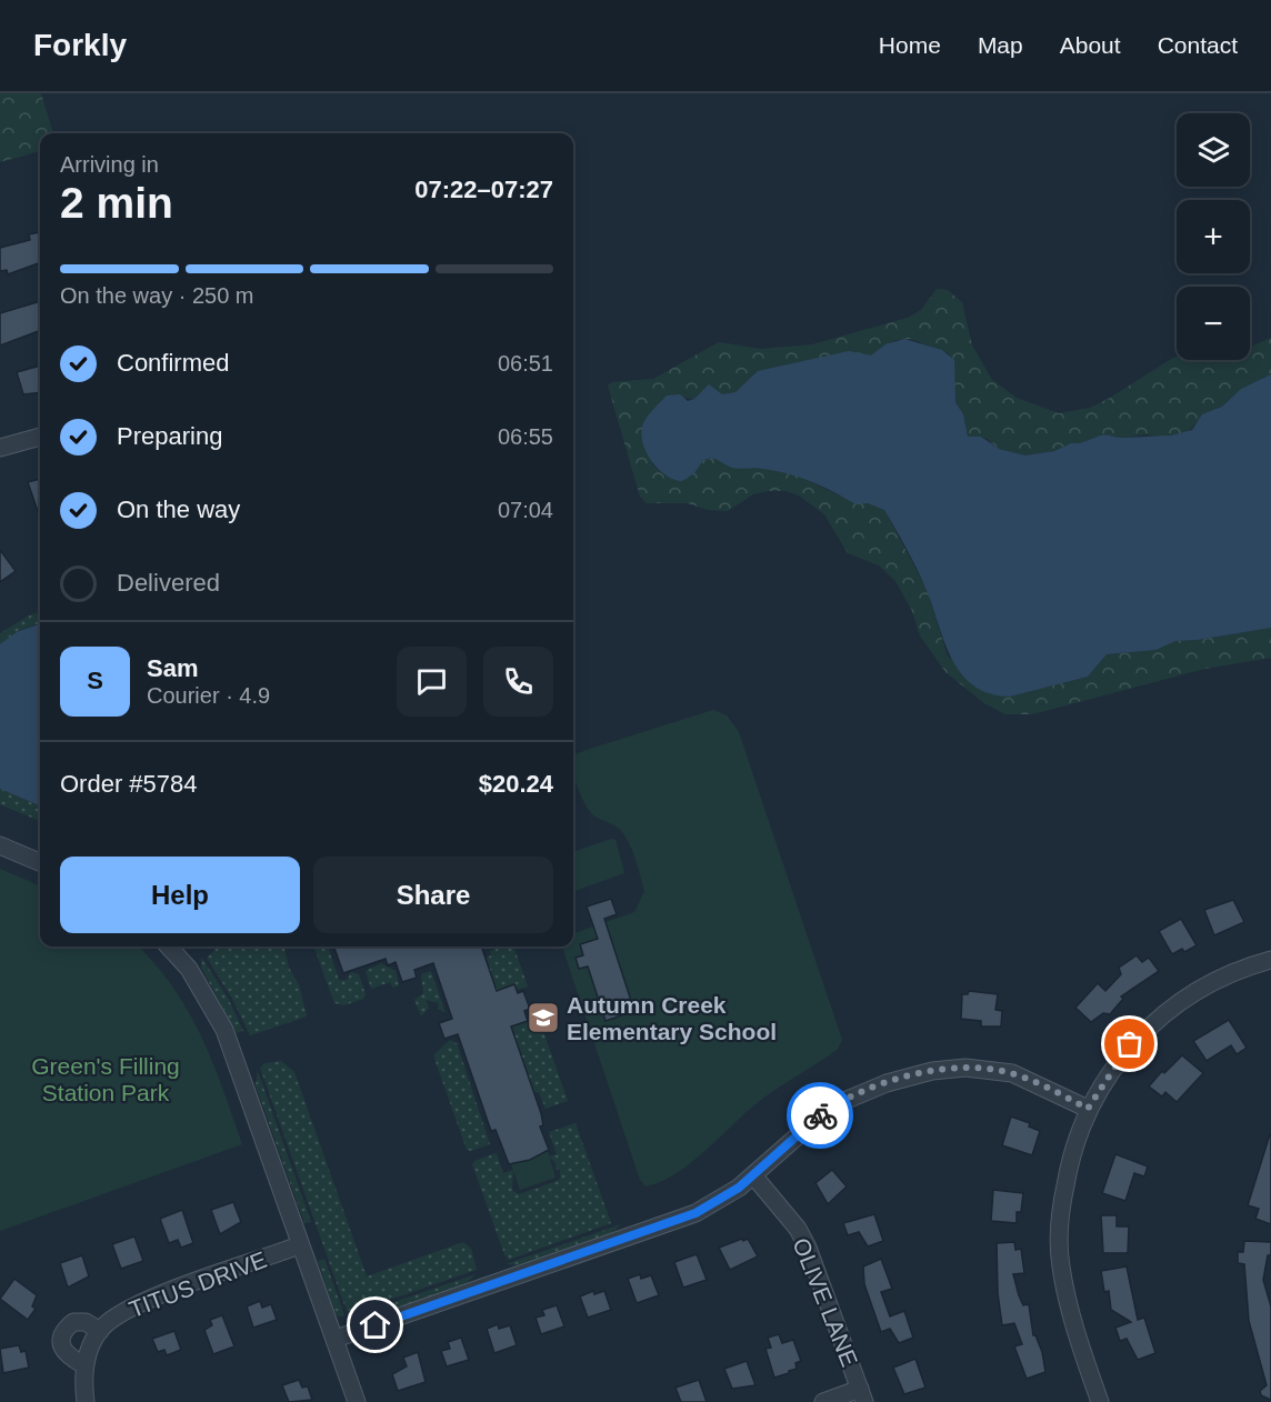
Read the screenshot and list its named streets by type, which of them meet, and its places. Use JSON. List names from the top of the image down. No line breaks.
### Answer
{"streets":{"street":["TITUS DRIVE","OLIVE LANE"]},"parks":["Green's Filling Station Park"],"places":{"school or university":["Autumn Creek Elementary School"]},"page":{"header":"Forkly","nav":["Home","Map","About","Contact"],"map_buttons":["+","−"],"heading":["2 min","Arriving in","07:22–07:27"],"panel":["Sam","Courier · 4.9","Order #5784","$20.24"],"bar":"On the way · 250 m","list":[["Confirmed","06:51"],["Preparing","06:55"],["On the way","07:04"],"Delivered"],"round":"S","buttons":["Help","Share"]}}
